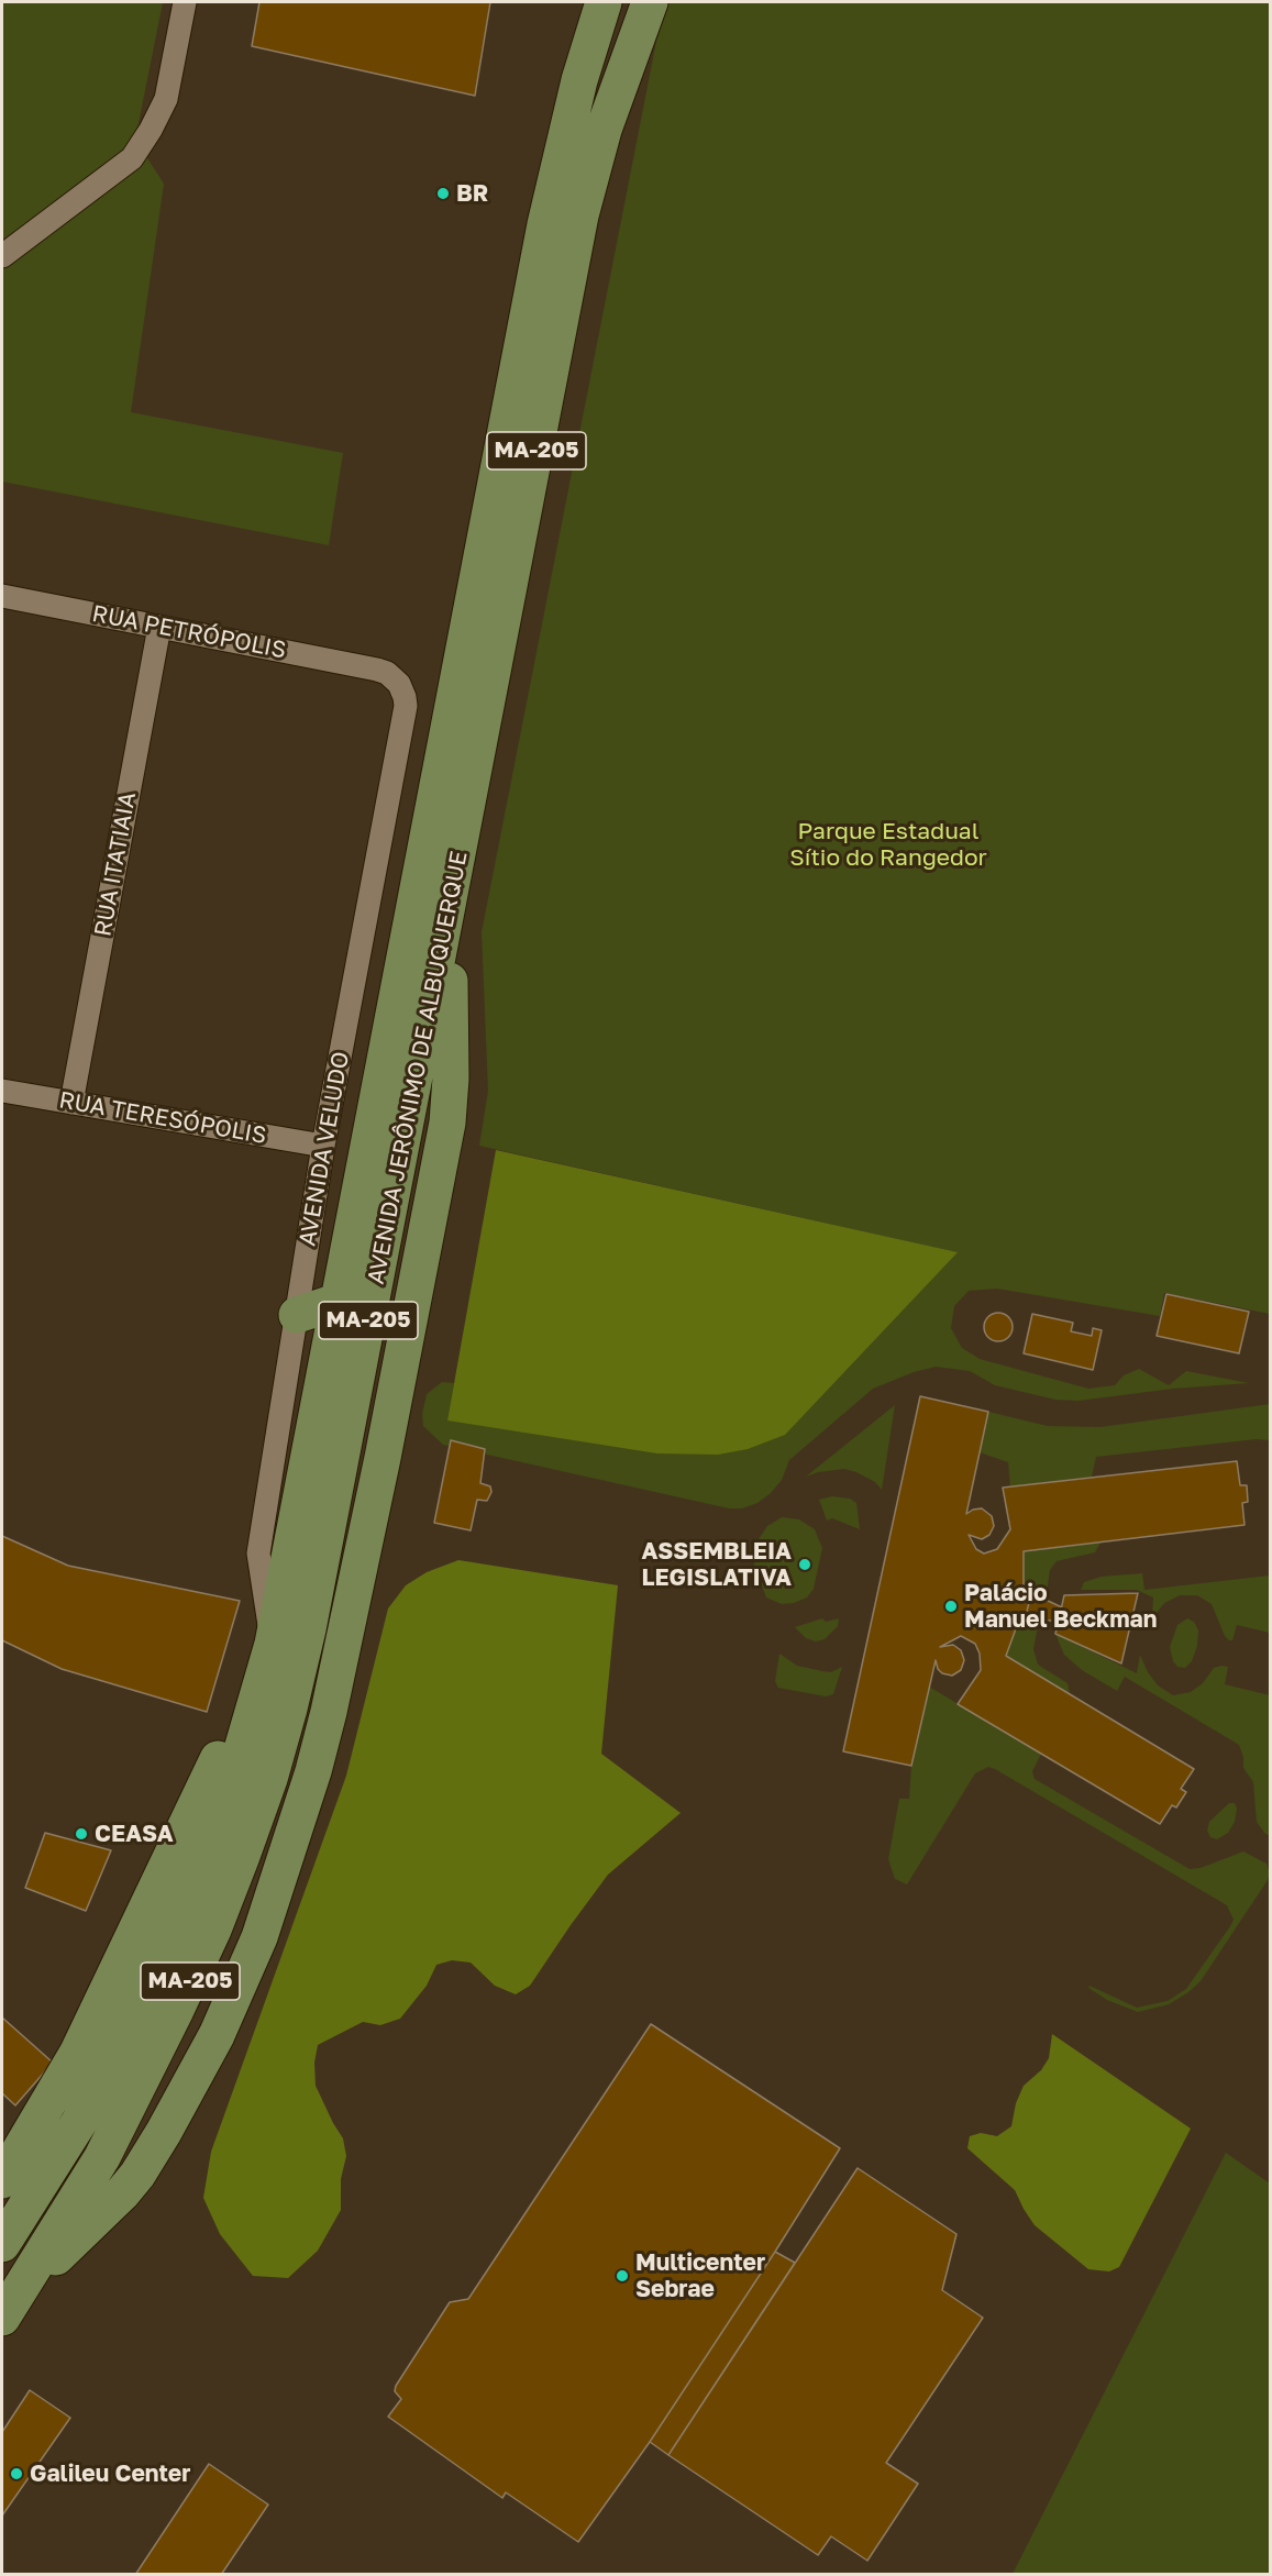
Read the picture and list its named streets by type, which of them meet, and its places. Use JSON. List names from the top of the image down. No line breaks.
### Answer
{"streets":{"main road":["MA-205","AVENIDA JERÔNIMO DE ALBUQUERQUE"],"street":["RUA PETRÓPOLIS","RUA ITATIAIA","RUA TERESÓPOLIS","AVENIDA VELUDO"]},"crossings":[["MA-205","AVENIDA JERÔNIMO DE ALBUQUERQUE"],["RUA PETRÓPOLIS","RUA ITATIAIA"],["RUA PETRÓPOLIS","AVENIDA VELUDO"],["RUA ITATIAIA","RUA TERESÓPOLIS"],["AVENIDA JERÔNIMO DE ALBUQUERQUE","AVENIDA VELUDO"],["RUA TERESÓPOLIS","AVENIDA VELUDO"]],"parks":["Parque Estadual Sítio do Rangedor"],"places":["BR","ASSEMBLEIA LEGISLATIVA","Palácio Manuel Beckman","CEASA","Multicenter Sebrae","Galileu Center"]}
